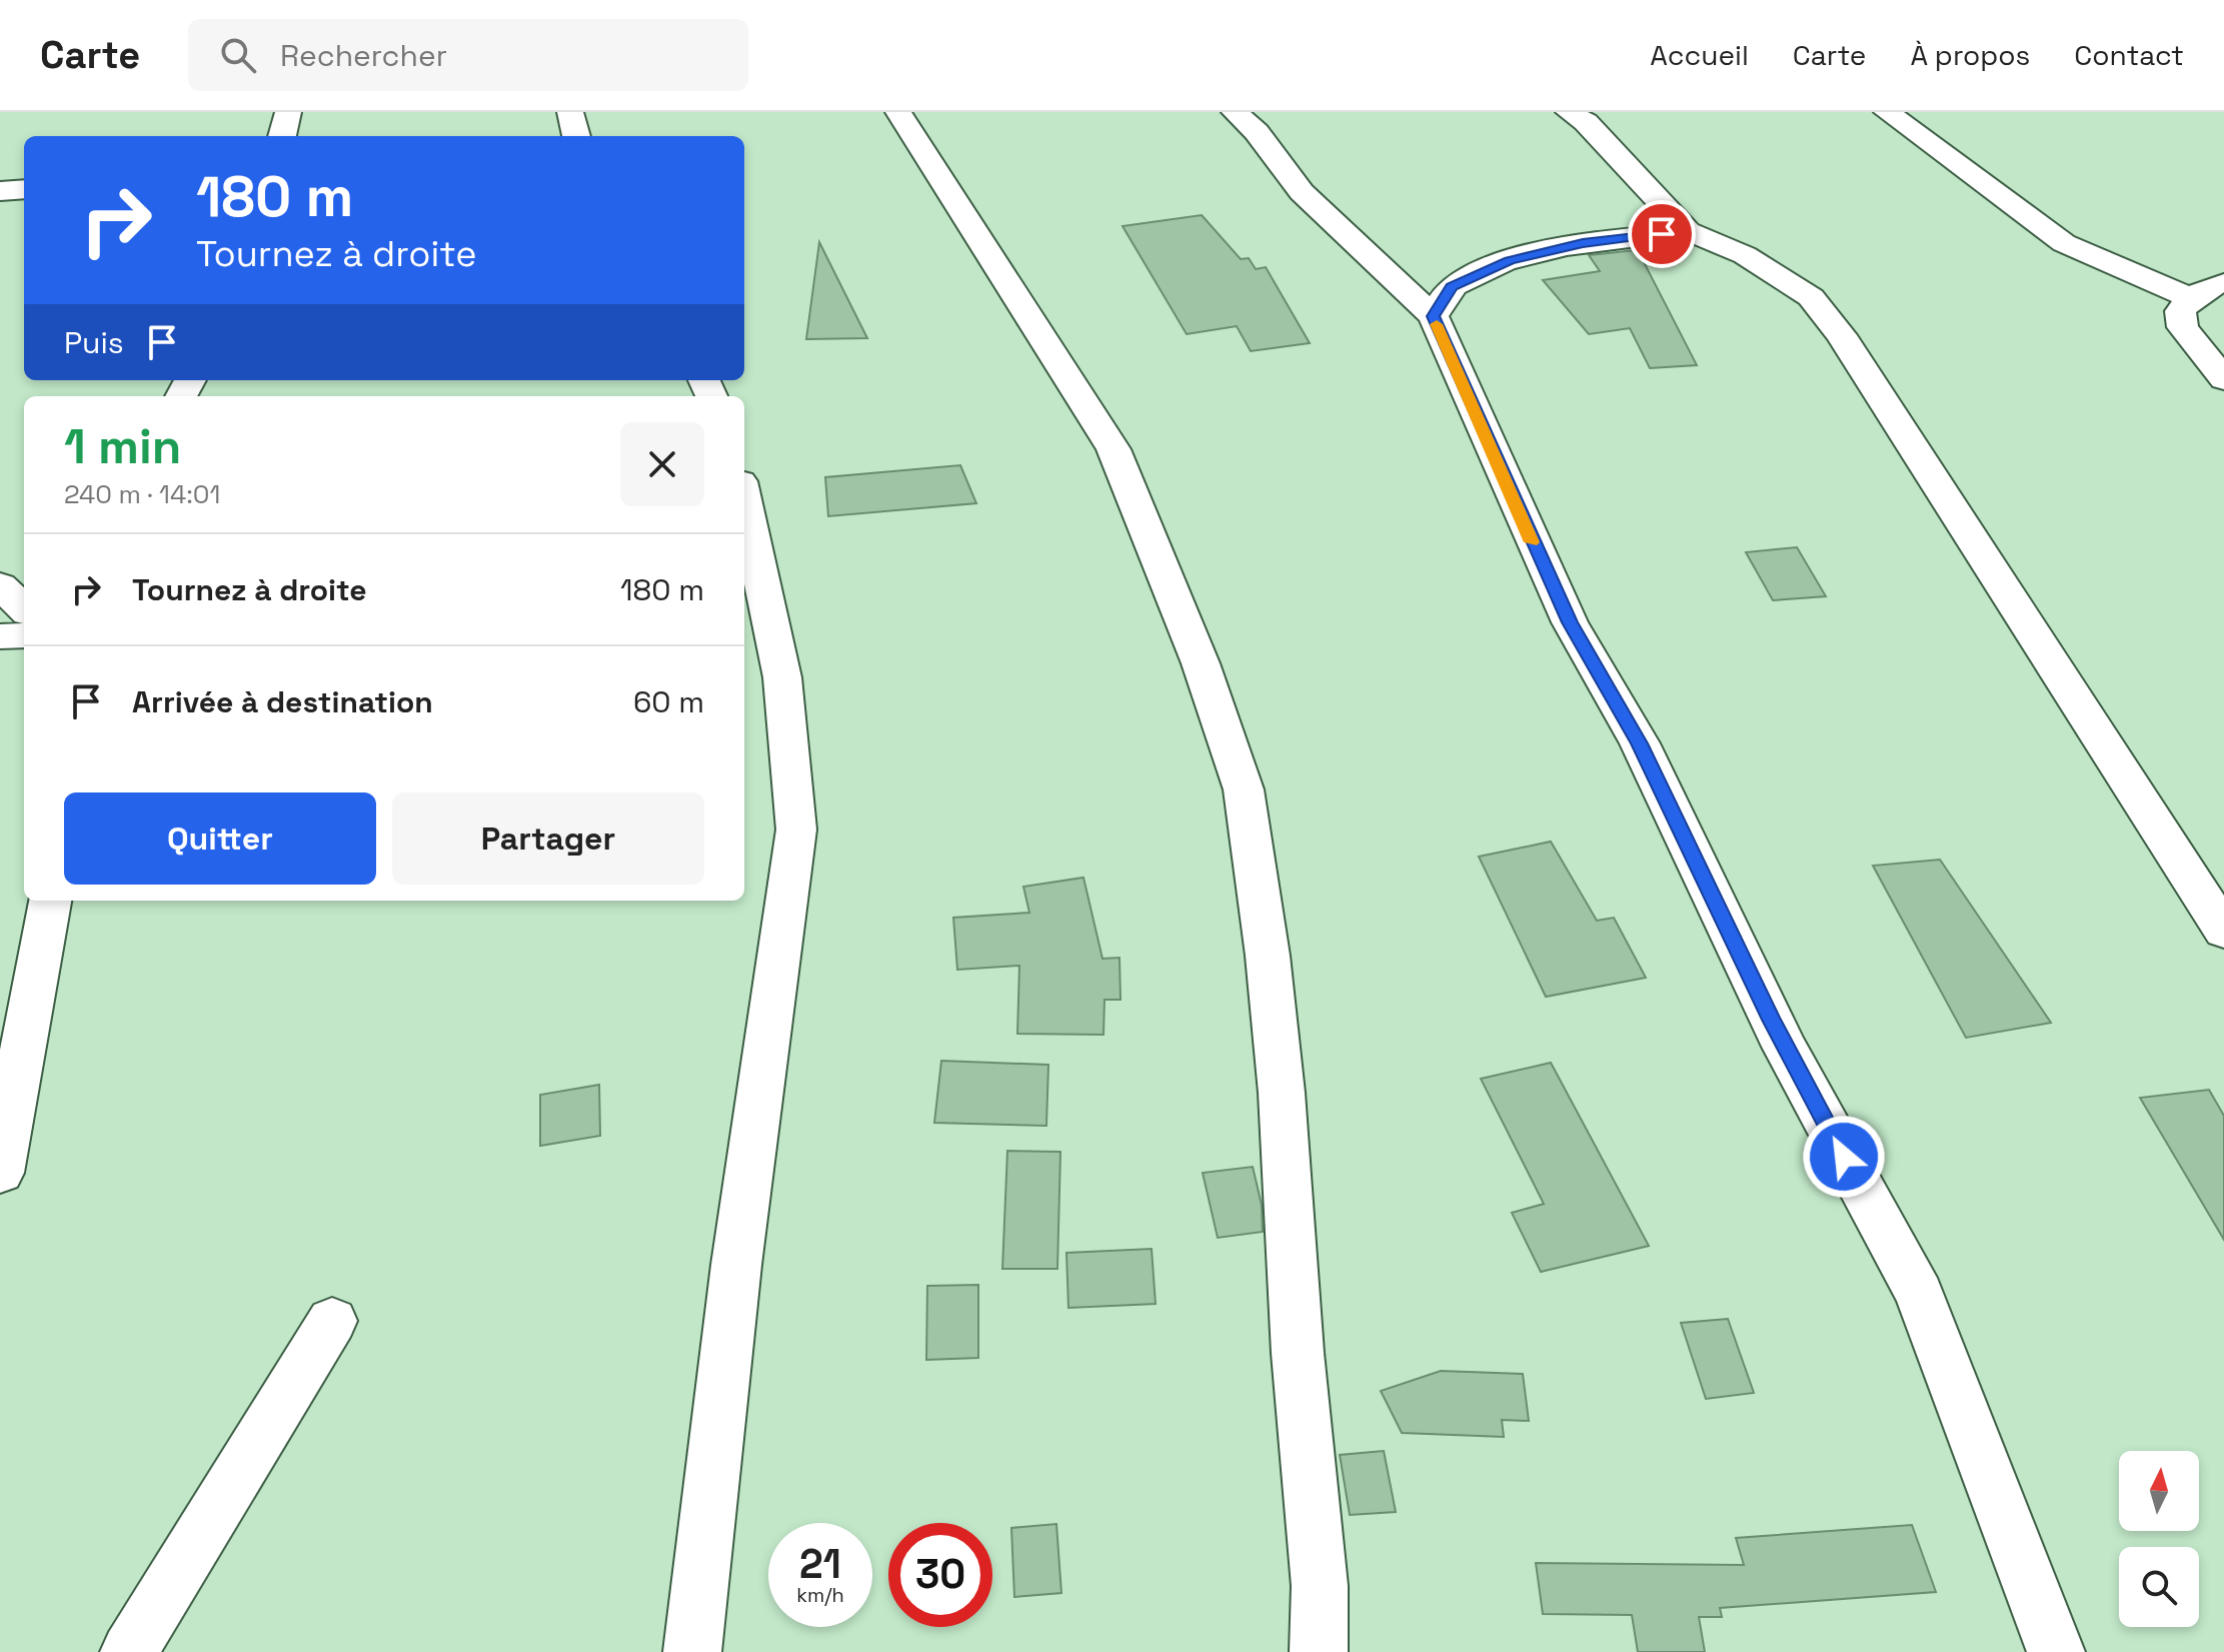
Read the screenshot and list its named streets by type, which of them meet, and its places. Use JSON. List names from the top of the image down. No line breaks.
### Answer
{"north":"top","page":{"header":"Carte","search":"Rechercher","nav":["Accueil","Carte","À propos","Contact"],"turn":["180 m","Tournez à droite"],"then":"Puis","heading":["1 min","240 m · 14:01"],"list":[{"name":"Tournez à droite","value":"180 m"},{"name":"Arrivée à destination","value":"60 m"}],"buttons":["Quitter","Partager"],"speed":"21 km/h","limit":"30"}}
